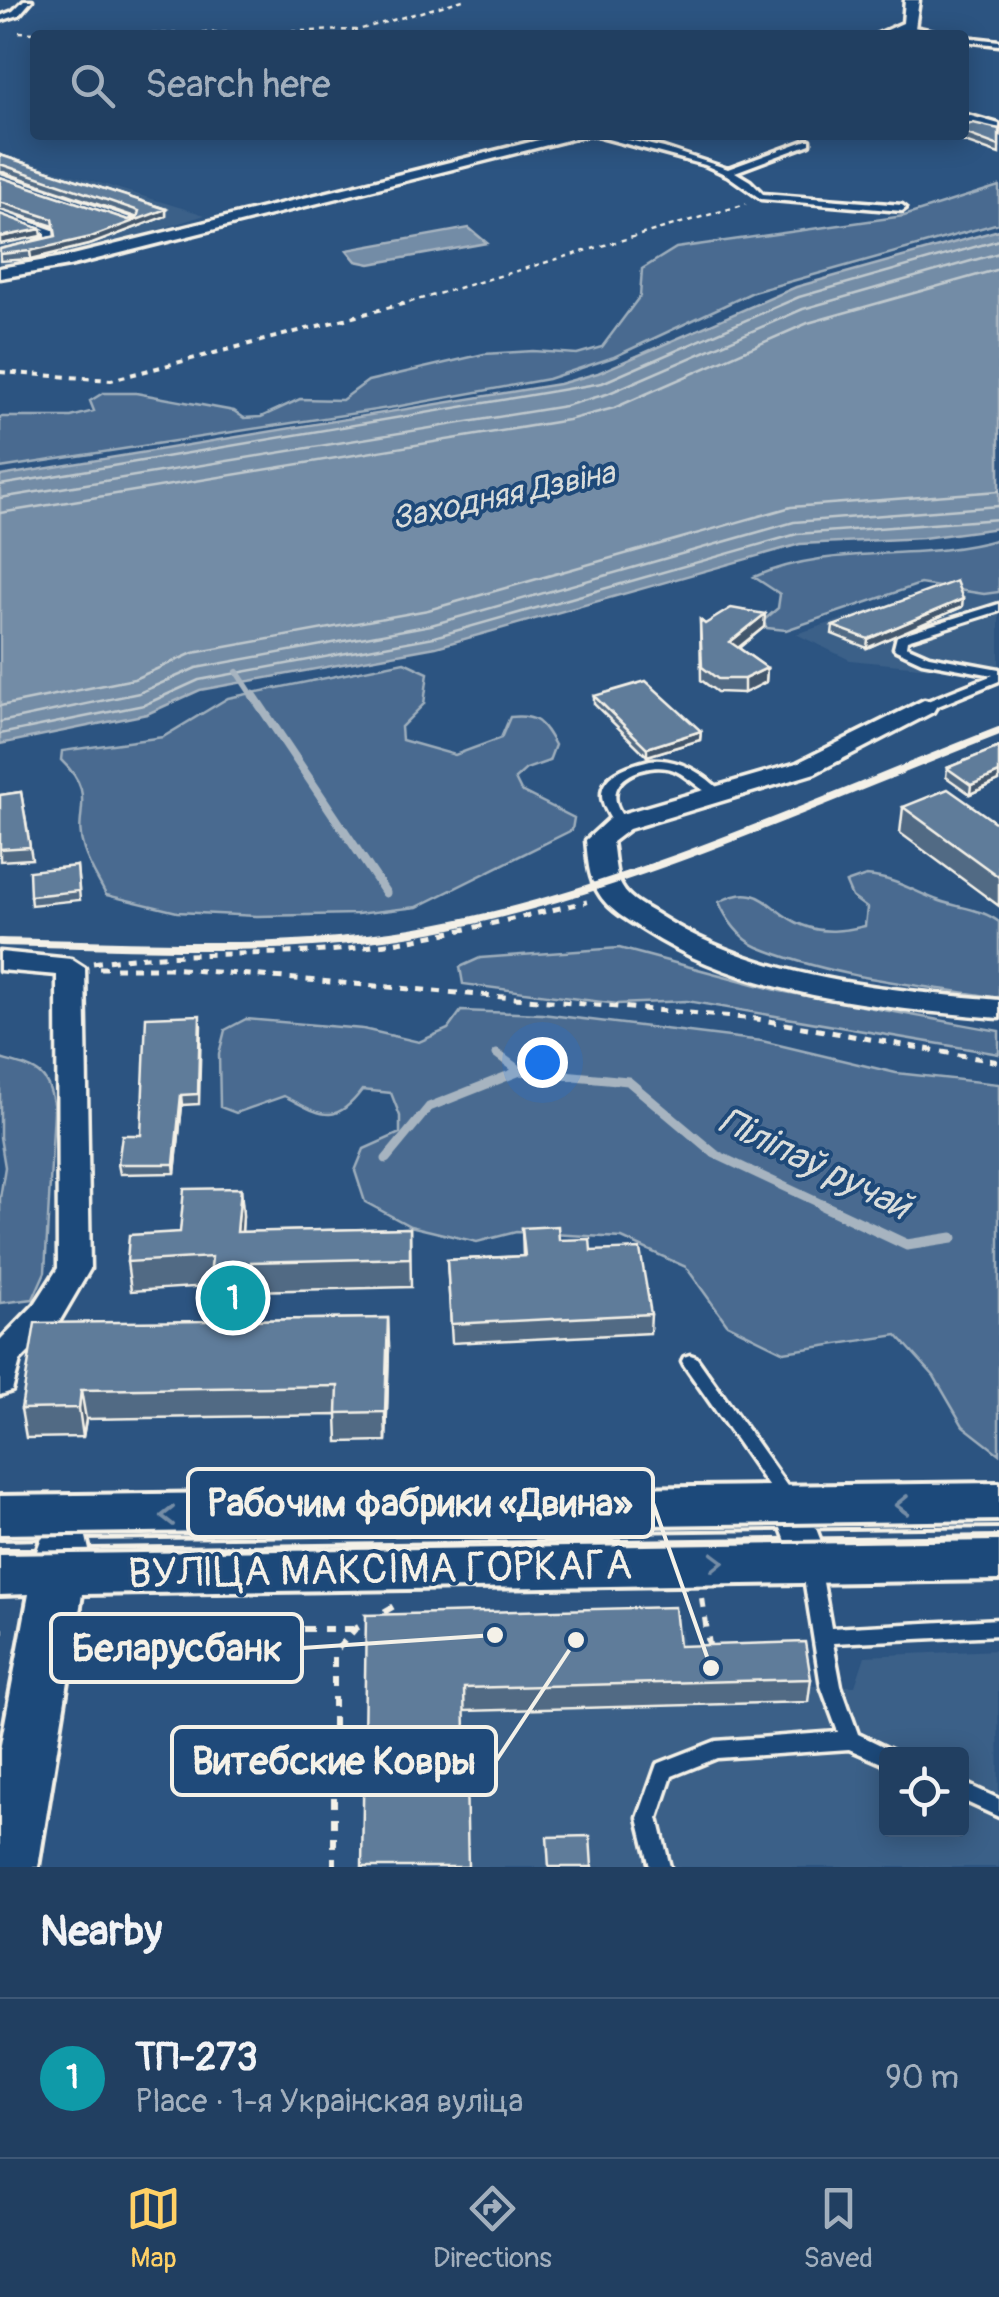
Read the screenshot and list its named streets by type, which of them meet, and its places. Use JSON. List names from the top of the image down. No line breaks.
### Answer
{"streets":{"main road":["ВУЛІЦА МАКСІМА ГОРКАГА"]},"water":["Заходняя Дзвіна","Піліпаў ручай"],"places":["Беларусбанк","Витебские Ковры","Рабочим фабрики «Двина»"],"page":{"search":"Search here","pins":"1","heading":"Nearby","list":[{"mark":"1","name":"ТП-273","note":"Place · 1-я Украінская вуліца","value":"90 m"}],"nav":["Map","Directions","Saved"]}}
